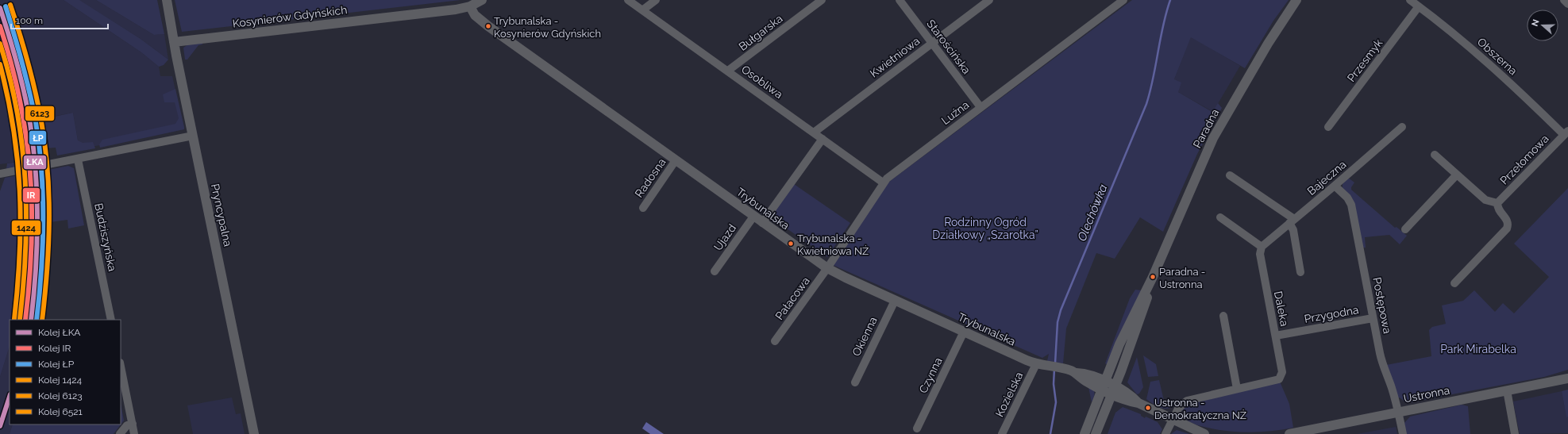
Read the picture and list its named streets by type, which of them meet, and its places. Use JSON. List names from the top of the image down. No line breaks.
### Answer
{"streets":{"street":["Kosynierów Gdyńskich","Bułgarska","Starościńska","Obszerna","Kwietniowa","Przesmyk","Osobliwa","Luźna","Paradna","Przełomowa","Radosna","Bajeczna","Trybunalska","Pryncypalna","Budziszyńska","Ujazd","Pałacowa","Postępowa","Daleka","Przygodna","Okienna","Czynna","Kozielska","Ustronna"]},"crossings":[["Kosynierów Gdyńskich","Trybunalska"],["Kosynierów Gdyńskich","Pryncypalna"],["Bułgarska","Osobliwa"],["Starościńska","Kwietniowa"],["Starościńska","Luźna"],["Obszerna","Przesmyk"],["Obszerna","Przełomowa"],["Kwietniowa","Osobliwa"],["Osobliwa","Luźna"],["Luźna","Trybunalska"],["Luźna","Pałacowa"],["Paradna","Trybunalska"],["Radosna","Trybunalska"],["Bajeczna","Postępowa"],["Bajeczna","Daleka"],["Trybunalska","Ujazd"],["Trybunalska","Pałacowa"],["Trybunalska","Okienna"],["Trybunalska","Czynna"],["Trybunalska","Kozielska"],["Postępowa","Przygodna"],["Postępowa","Ustronna"],["Daleka","Przygodna"]],"water":["Olechówka"],"parks":["Rodzinny Ogród Działkowy „Szarotka”","Park Mirabelka"],"places":["Trybunalska - Kosynierów Gdyńskich","Trybunalska - Kwietniowa NŻ","Paradna - Ustronna","Ustronna - Demokratyczna NŻ"],"lines":["rail line 6123","rail line ŁP","rail line ŁKA","rail line IR","rail line 1424","rail line 6521"],"legend":["Kolej ŁKA","Kolej IR","Kolej ŁP","Kolej 1424","Kolej 6123","Kolej 6521"],"scale_bar":"100 m","north":"left"}
